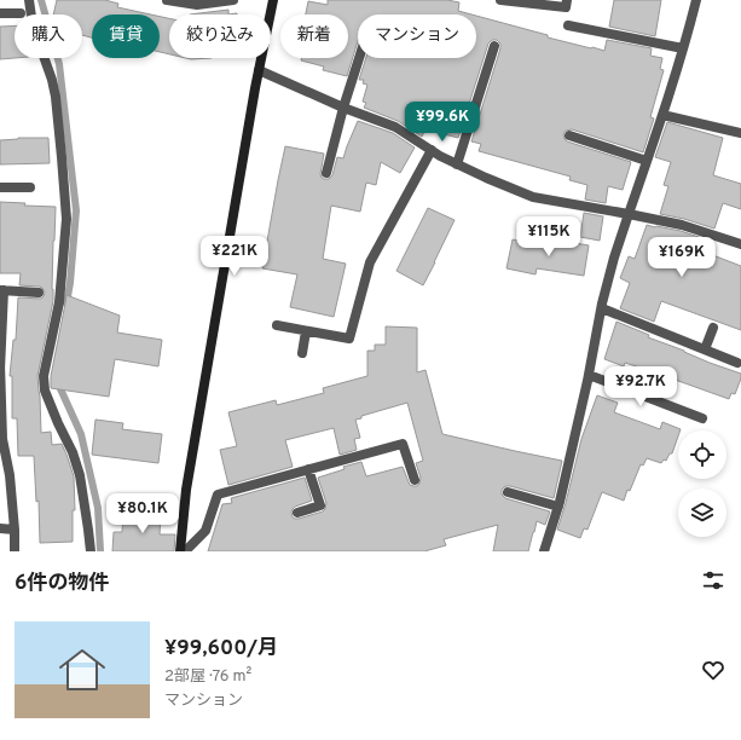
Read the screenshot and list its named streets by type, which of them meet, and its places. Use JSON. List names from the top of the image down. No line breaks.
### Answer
{"page":{"chip":["購入","賃貸","絞り込み","新着","マンション"],"price":["¥99.6K","¥115K","¥221K","¥169K","¥92.7K","¥80.1K"],"heading":"6件の物件","list":[{"name":"¥99,600/月","note":"2部屋 · 76 m² · マンション"}]}}
